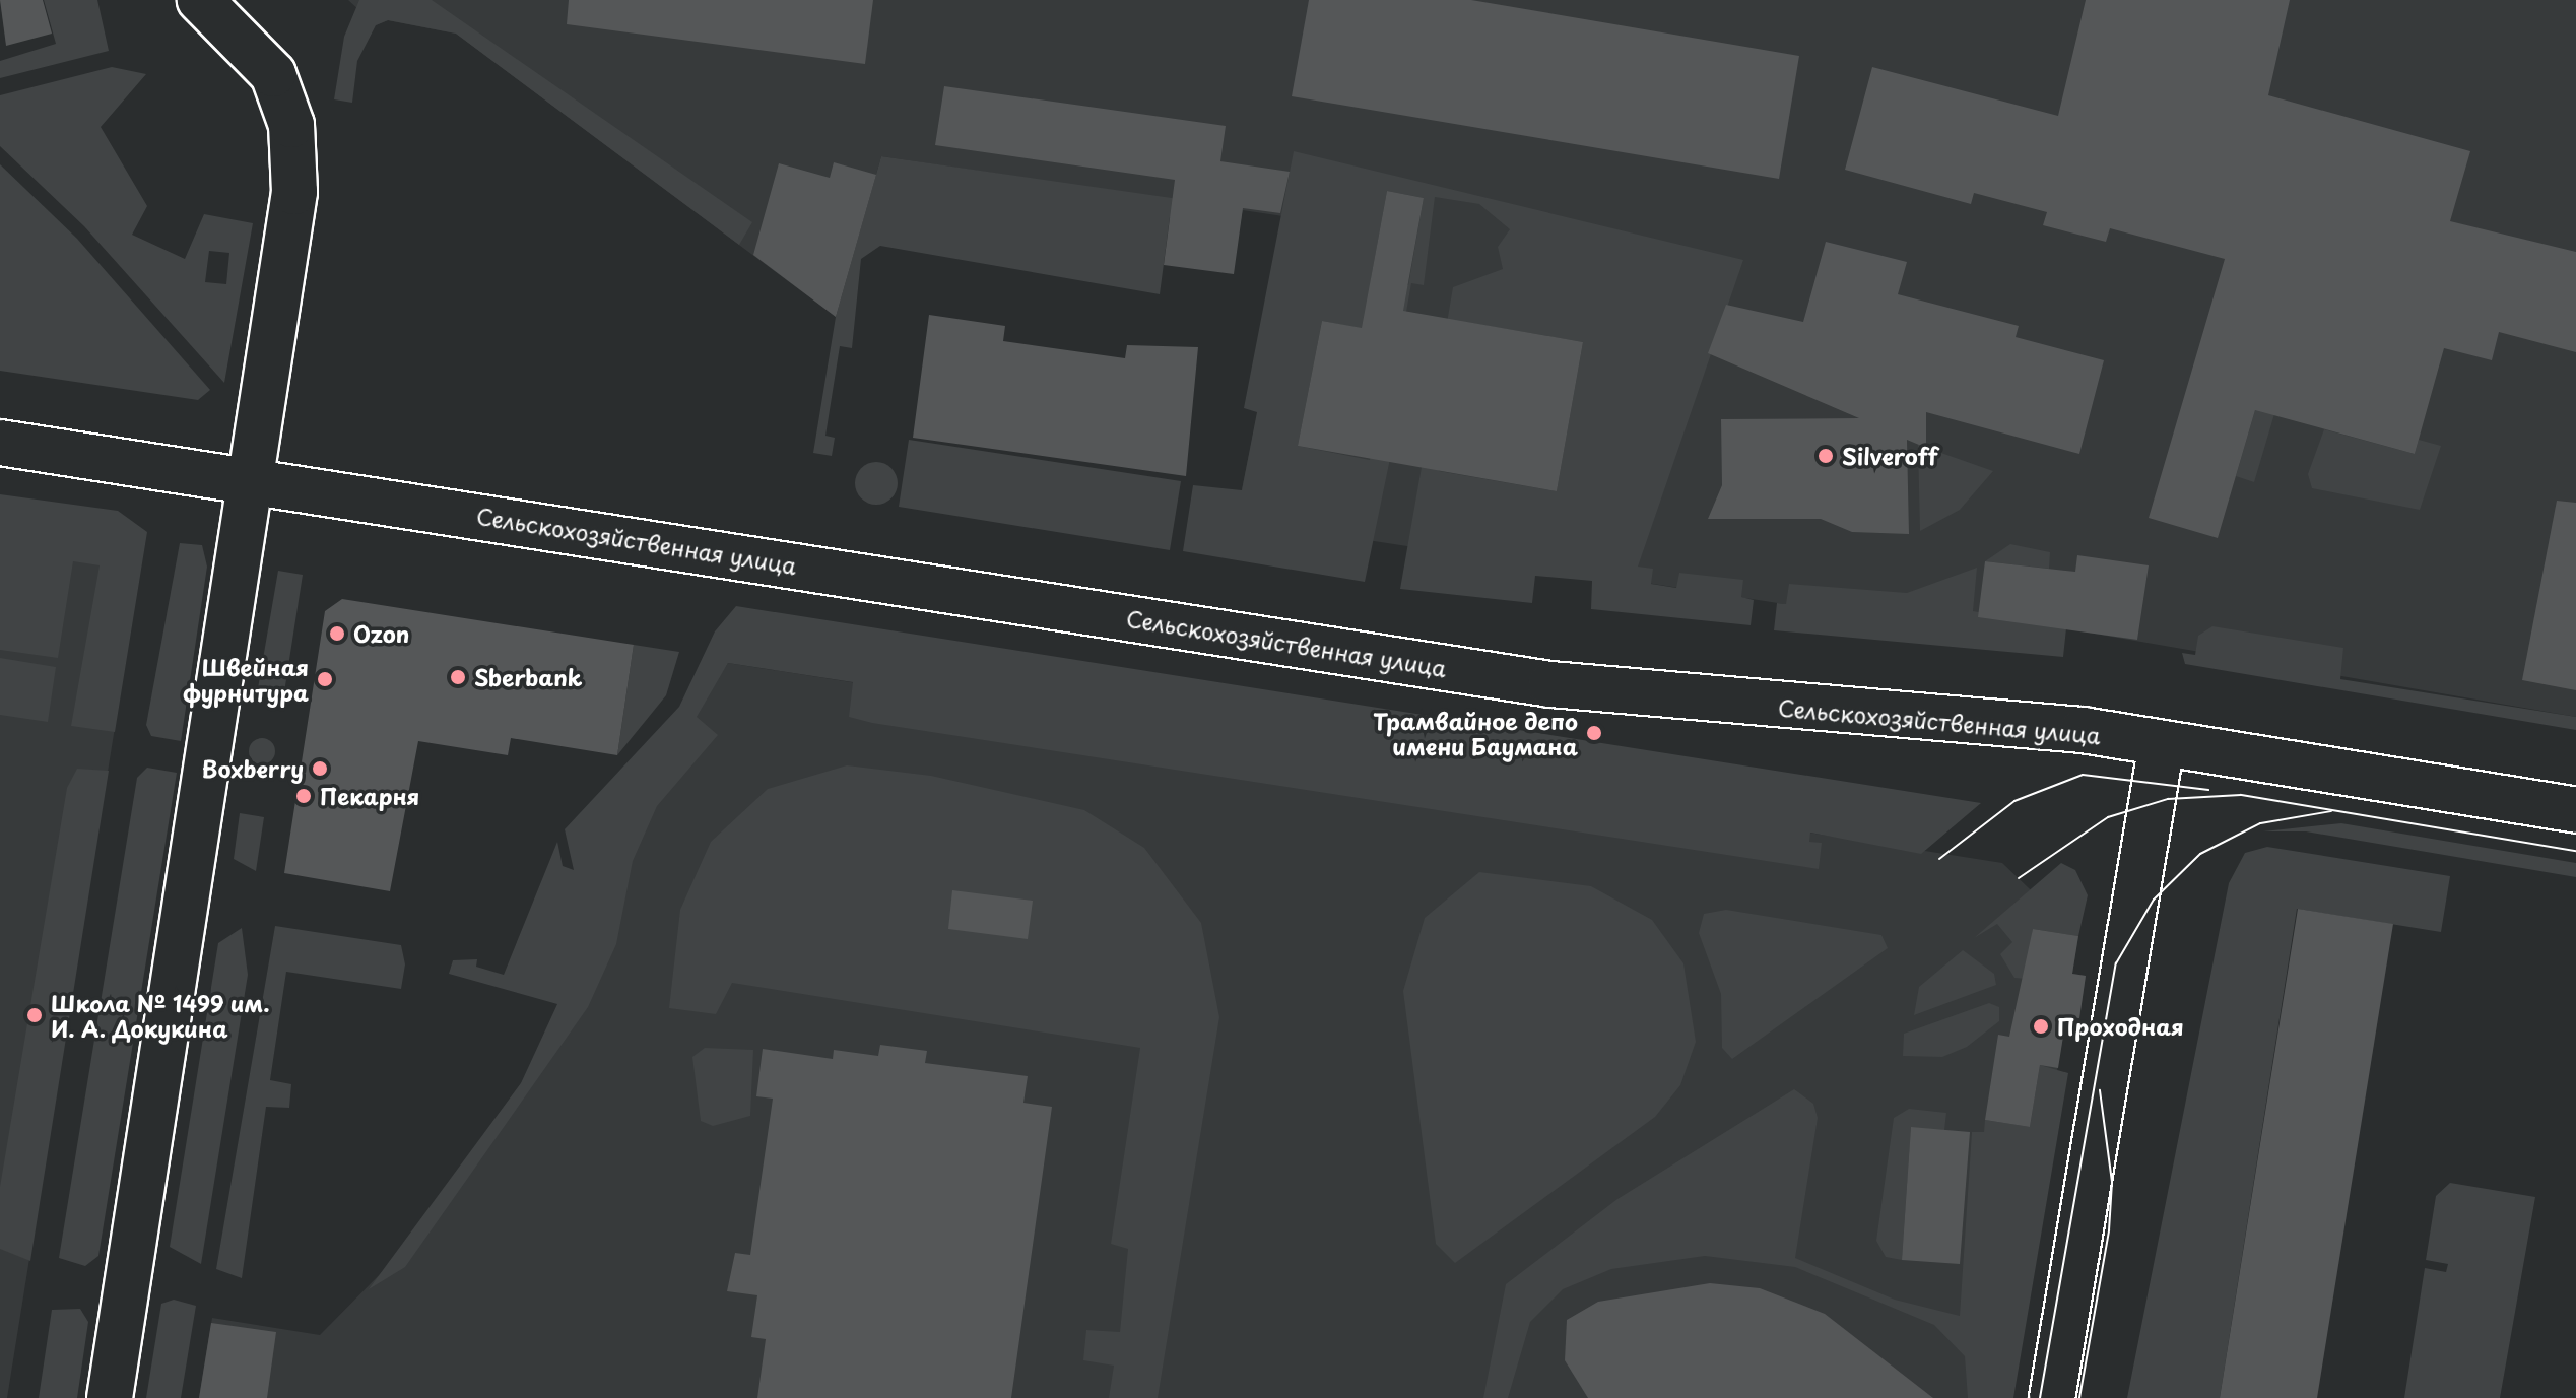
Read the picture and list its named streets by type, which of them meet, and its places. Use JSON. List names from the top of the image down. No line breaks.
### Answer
{"streets":{"main road":["Сельскохозяйственная улица"]},"places":["Silveroff","Ozon","Sberbank","Швейная фурнитура","Трамвайное депо имени Баумана","Boxberry","Пекарня","Школа № 1499 им. И. А. Докукина","Проходная"]}
